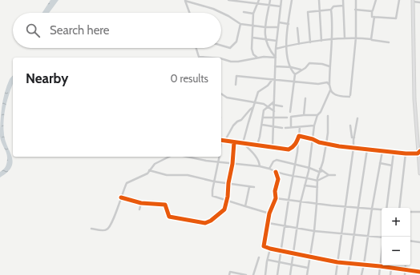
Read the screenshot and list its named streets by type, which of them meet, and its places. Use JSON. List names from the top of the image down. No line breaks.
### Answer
{"page":{"search":"Search here","heading":["Nearby","0 results"],"map_buttons":["+","−"]}}
